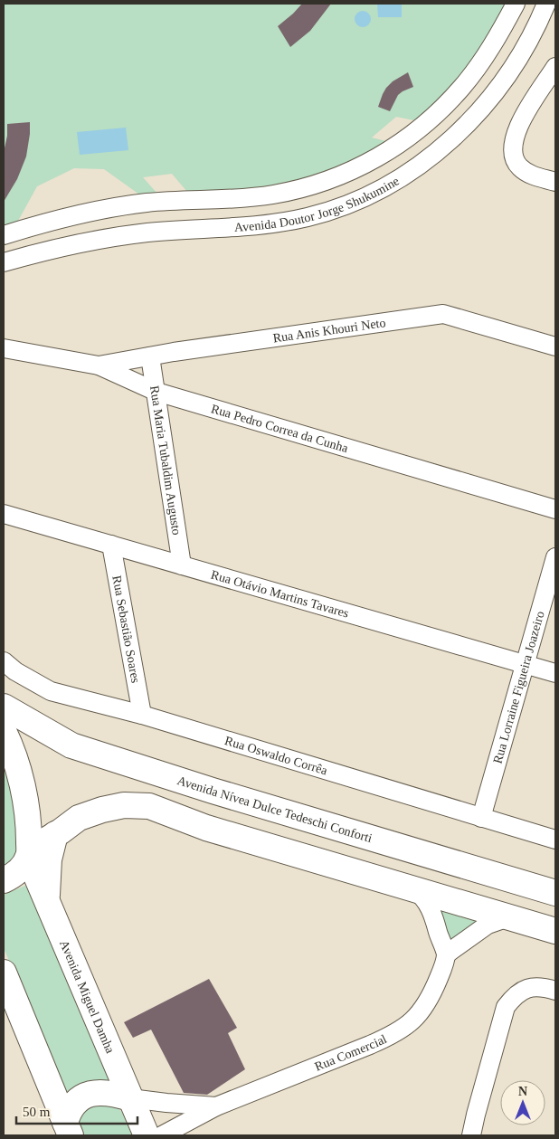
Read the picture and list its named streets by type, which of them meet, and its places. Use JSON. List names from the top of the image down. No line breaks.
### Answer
{"streets":{"main road":["Avenida Nívea Dulce Tedeschi Conforti","Avenida Miguel Damha"],"street":["Avenida Doutor Jorge Shukumine","Rua Anis Khouri Neto","Rua Pedro Correa da Cunha","Rua Maria Tubaldim Augusto","Rua Otávio Martins Tavares","Rua Sebastião Soares","Rua Lorraine Figueira Joazeiro","Rua Oswaldo Corrêa","Rua Comercial"]},"crossings":[["Rua Anis Khouri Neto","Rua Pedro Correa da Cunha"],["Rua Anis Khouri Neto","Rua Maria Tubaldim Augusto"],["Rua Pedro Correa da Cunha","Rua Maria Tubaldim Augusto"],["Rua Maria Tubaldim Augusto","Rua Otávio Martins Tavares"],["Rua Otávio Martins Tavares","Rua Sebastião Soares"],["Rua Otávio Martins Tavares","Rua Lorraine Figueira Joazeiro"],["Rua Sebastião Soares","Rua Oswaldo Corrêa"],["Rua Lorraine Figueira Joazeiro","Rua Oswaldo Corrêa"],["Avenida Miguel Damha","Rua Comercial"]],"scale_bar":"50 m","north":"top"}
